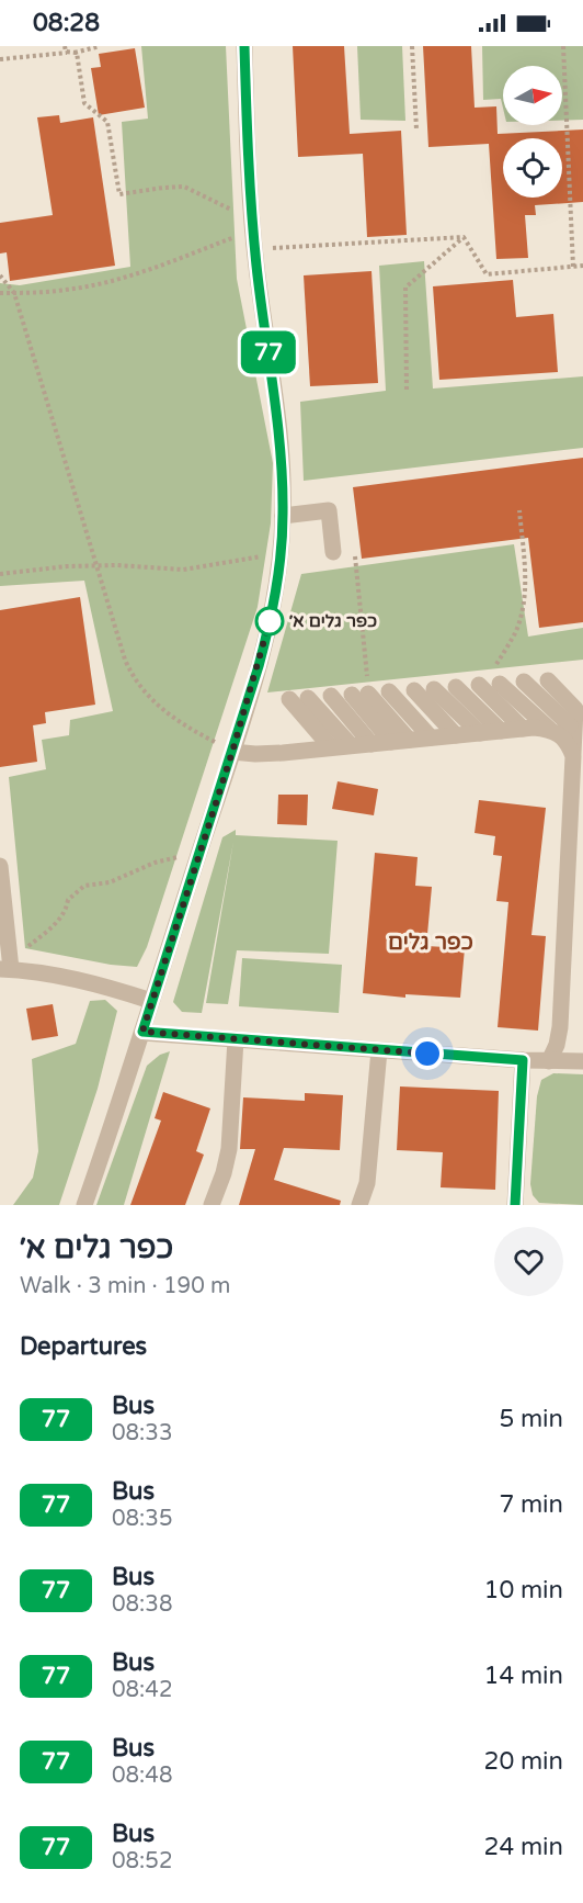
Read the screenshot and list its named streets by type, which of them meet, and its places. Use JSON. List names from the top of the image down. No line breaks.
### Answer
{"districts":["כפר גלים"],"places":["כפר גלים א׳"],"lines":["bus line 77"],"north":"right","page":{"status":"08:28","on_map":"77","heading":[["כפר גלים א׳","Walk · 3 min · 190 m"],"Departures"],"list":[{"mark":"77","name":"Bus","note":"08:33","value":"5 min"},{"mark":"77","name":"Bus","note":"08:35","value":"7 min"},{"mark":"77","name":"Bus","note":"08:38","value":"10 min"},{"mark":"77","name":"Bus","note":"08:42","value":"14 min"},{"mark":"77","name":"Bus","note":"08:48","value":"20 min"},{"mark":"77","name":"Bus","note":"08:52","value":"24 min"}]}}
